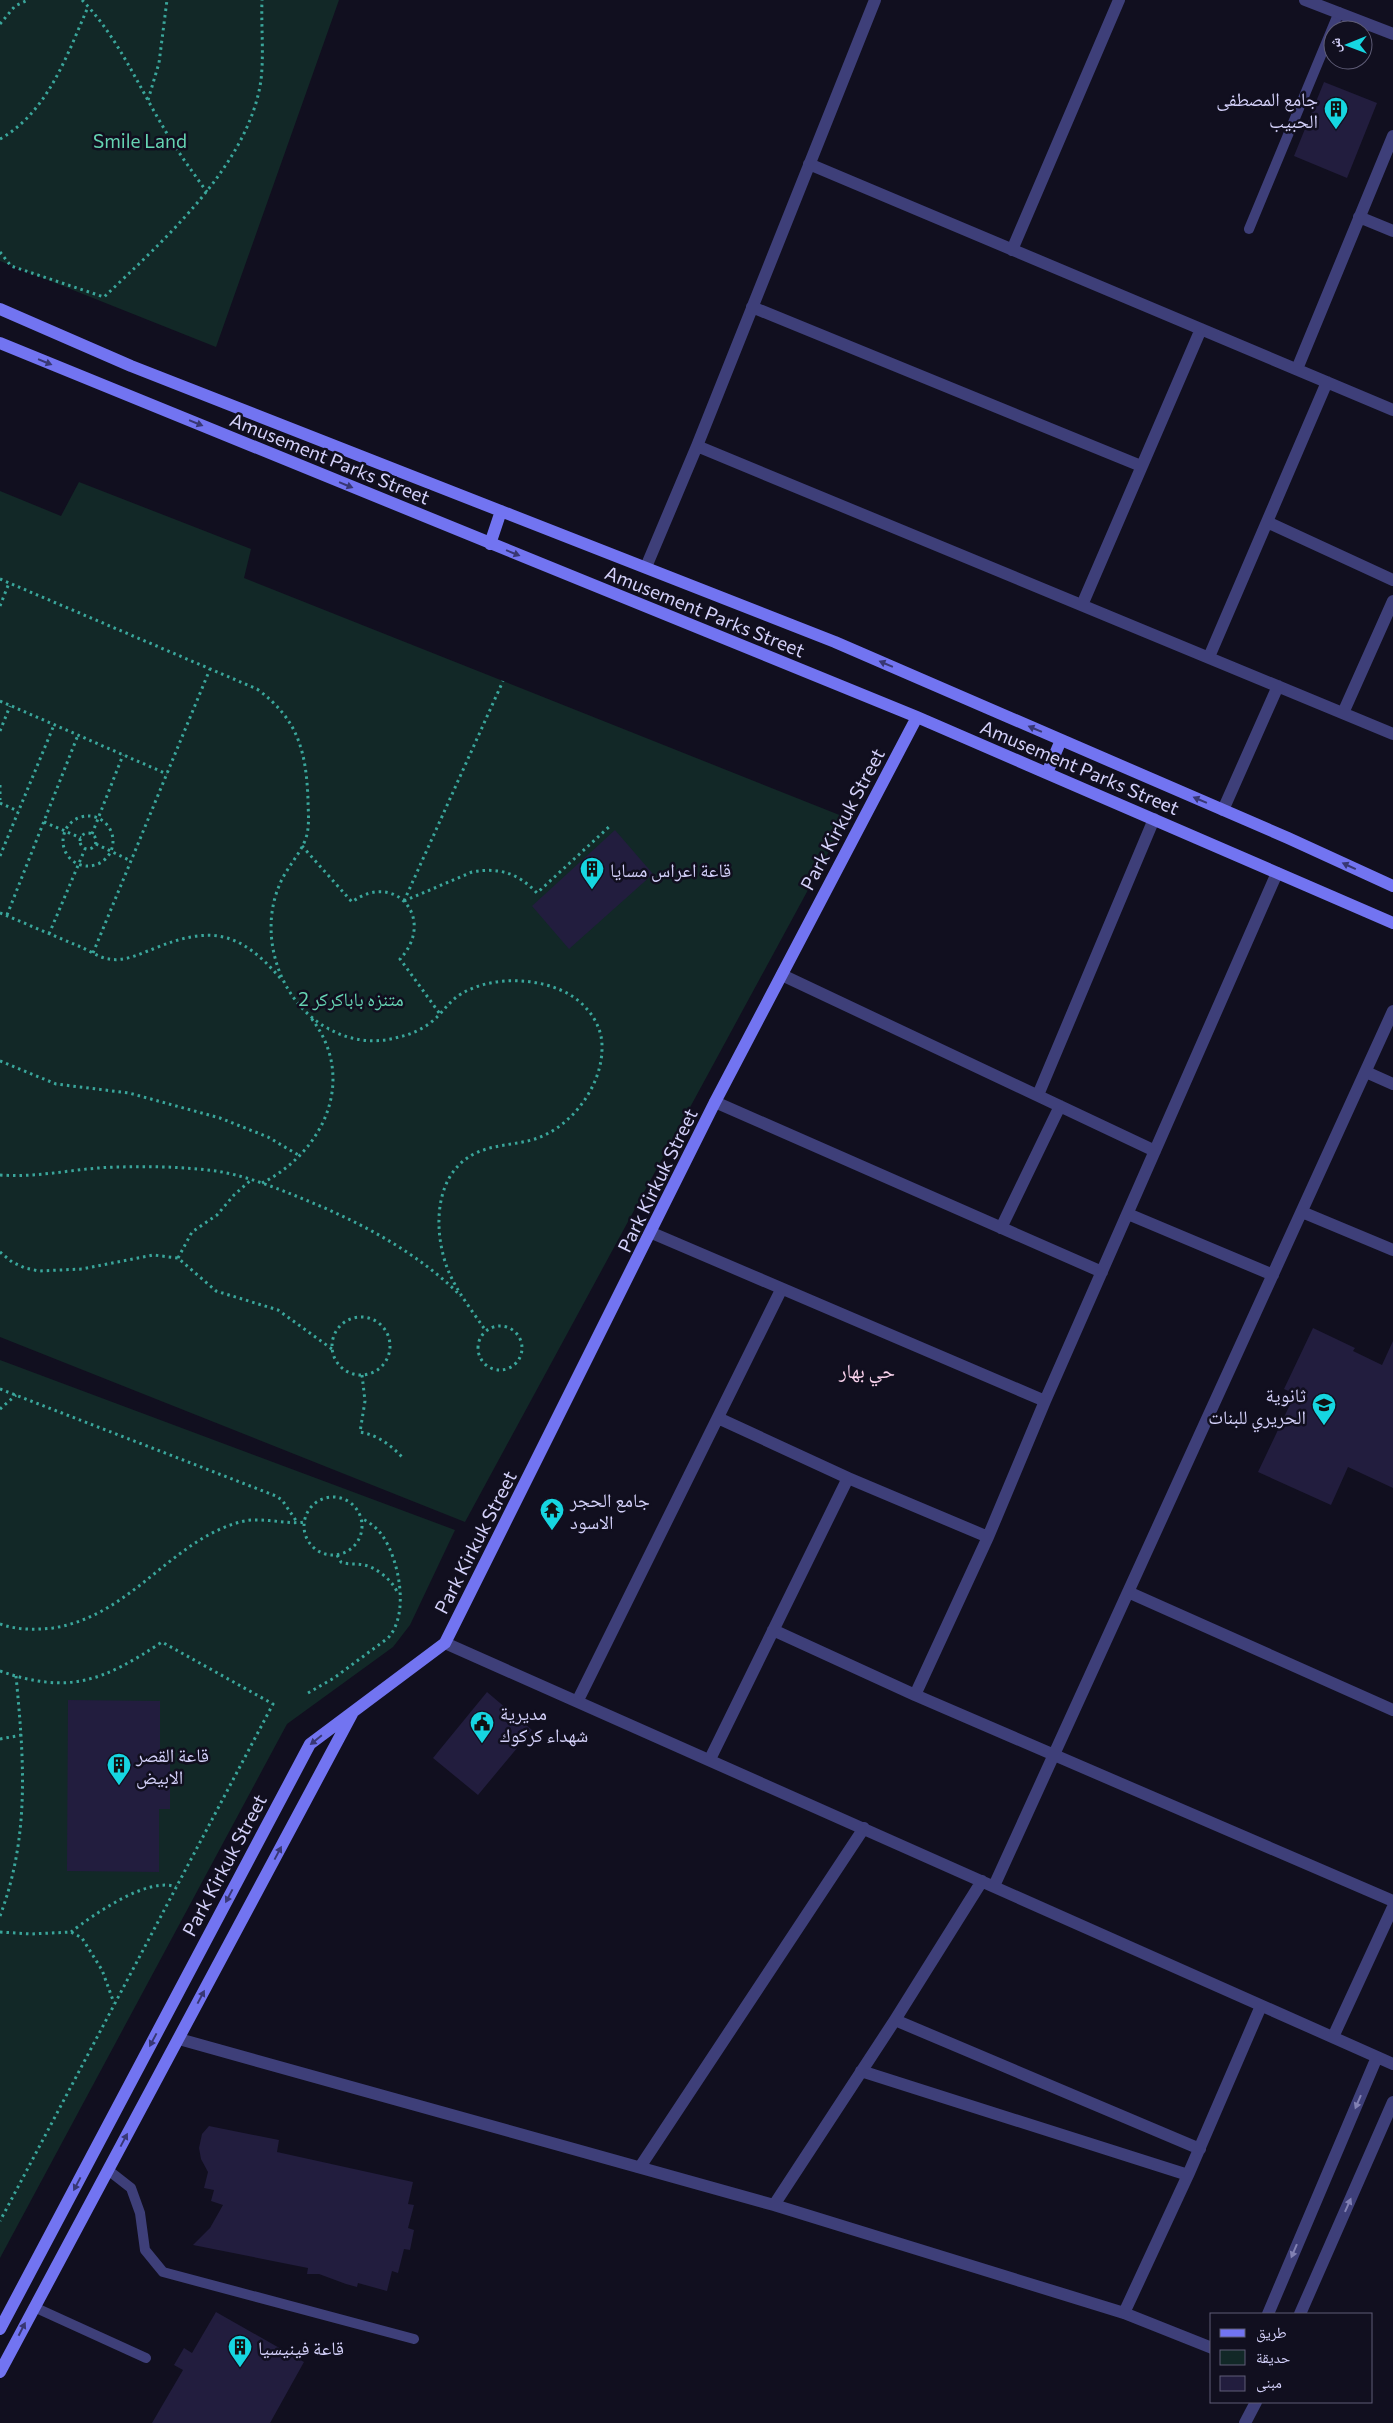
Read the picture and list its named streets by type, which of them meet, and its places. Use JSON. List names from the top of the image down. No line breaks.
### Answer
{"streets":{"main road":["Amusement Parks Street","Park Kirkuk Street"]},"crossings":[["Amusement Parks Street","Park Kirkuk Street"]],"districts":["حي بهار"],"parks":["Smile Land","متنزه باباكركر 2"],"places":{"building":["جامع المصطفى الحبيب","قاعة اعراس مسايا","قاعة القصر الابيض","قاعة فينيسيا"],"school or university":["ثانوية الحريري للبنات"],"temple":["جامع الحجر الاسود"],"public building":["مديرية شهداء كركوك"]},"legend":["طريق","حديقة","مبنى"],"north":"left"}
